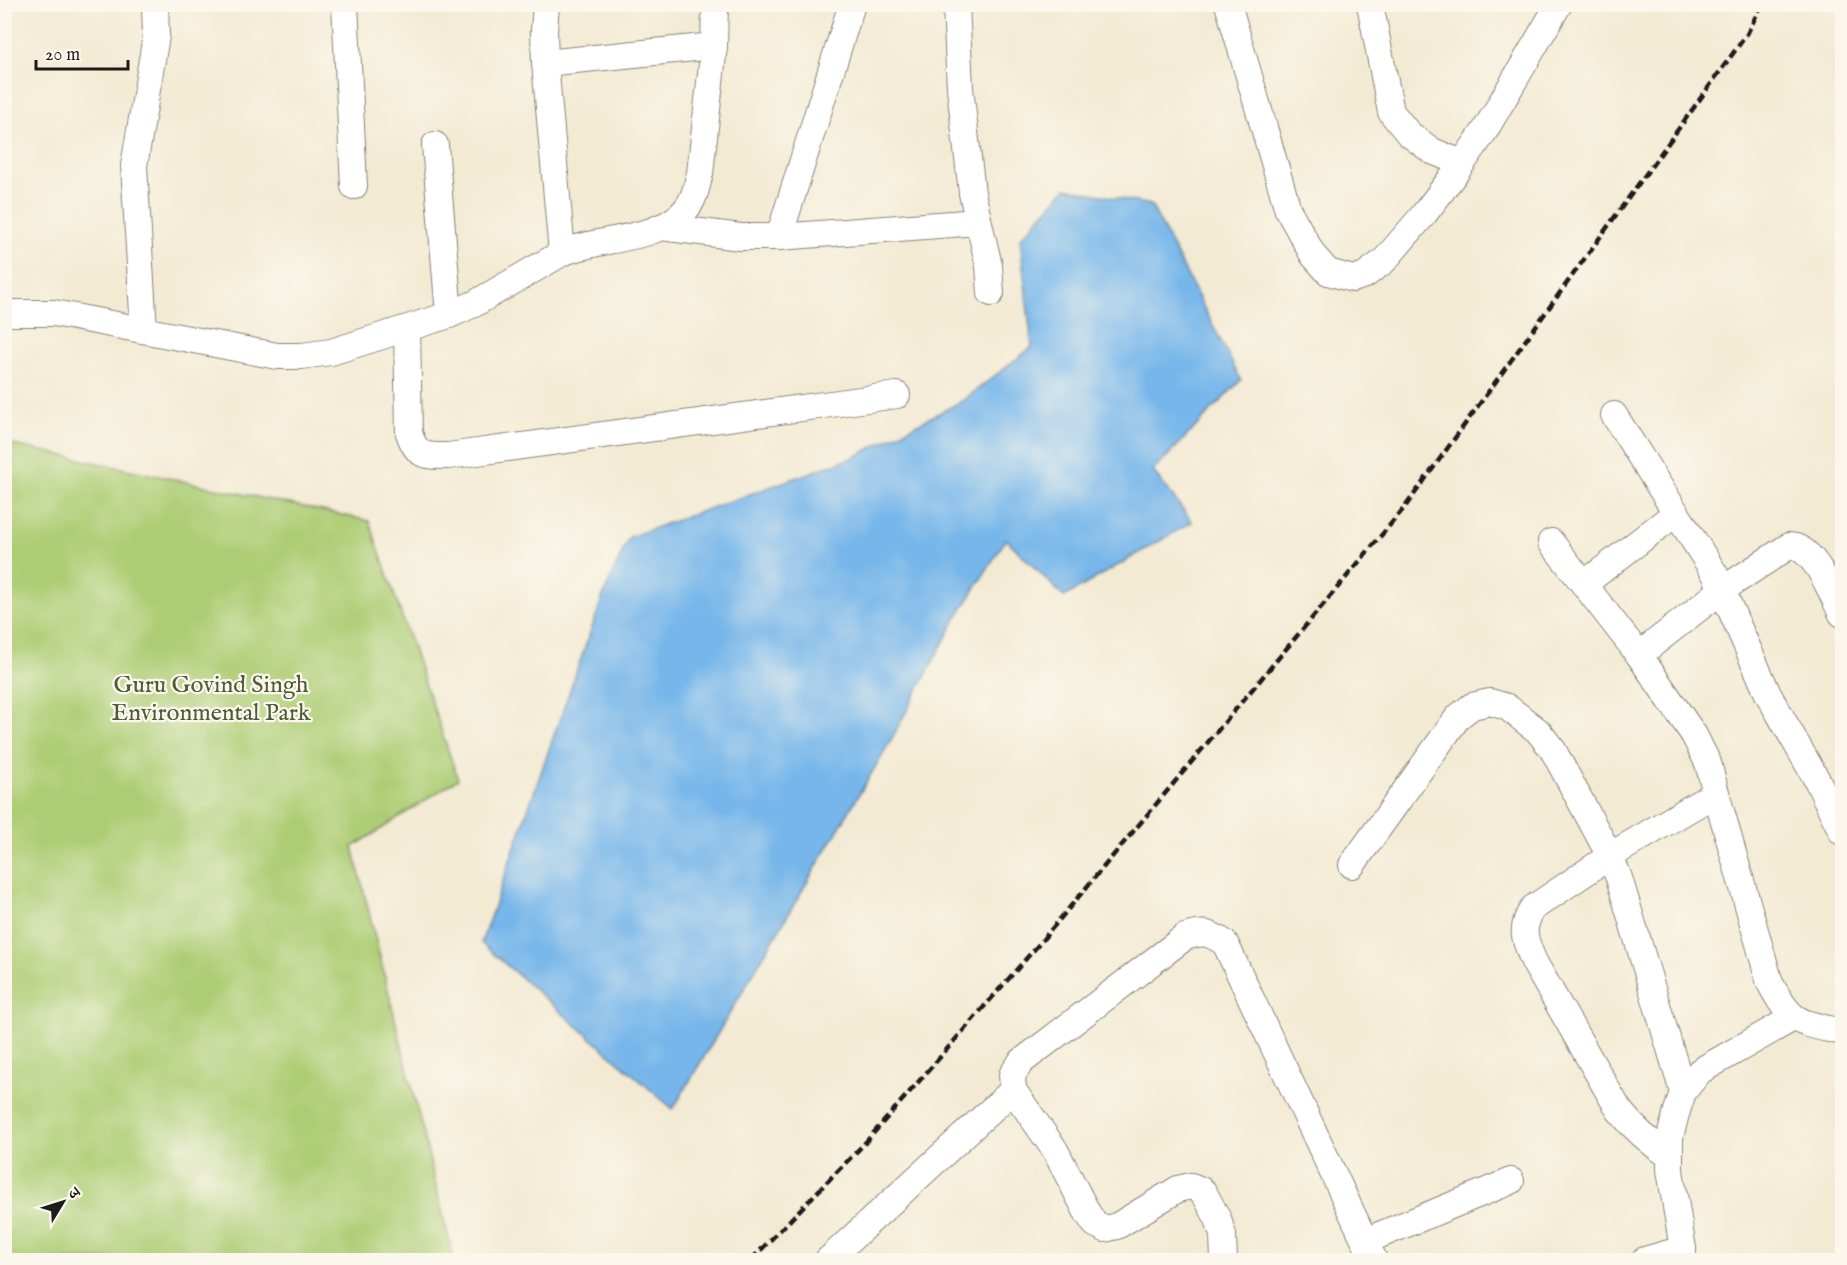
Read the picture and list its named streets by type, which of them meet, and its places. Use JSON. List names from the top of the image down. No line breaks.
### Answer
{"parks":["Guru Govind Singh Environmental Park"],"scale_bar":"20 m","north":"top right"}
